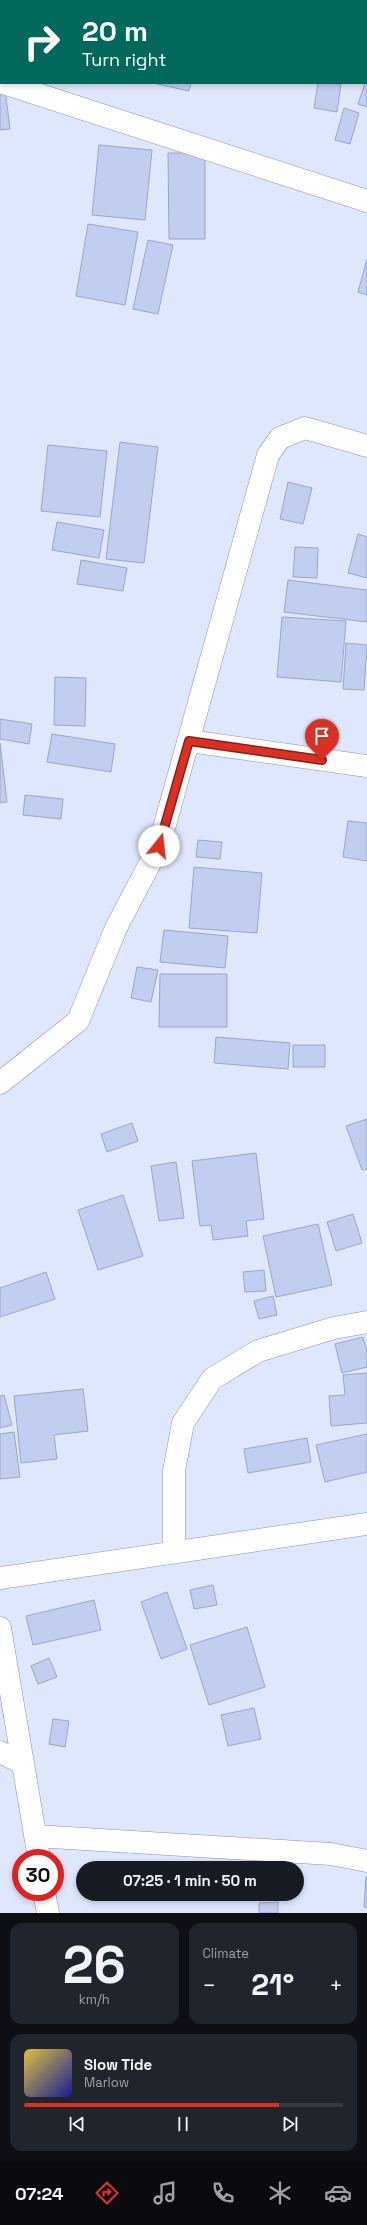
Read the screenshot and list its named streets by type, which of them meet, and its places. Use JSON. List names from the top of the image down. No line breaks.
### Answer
{"page":{"turn":["20 m","Turn right"],"limit":"30","trip":"07:25 · 1 min · 50 m","tile":[["26","km/h"],"Climate"],"heat":["−","21°","+"],"song":["Slow Tide","Marlow"],"tabs":"07:24"}}
